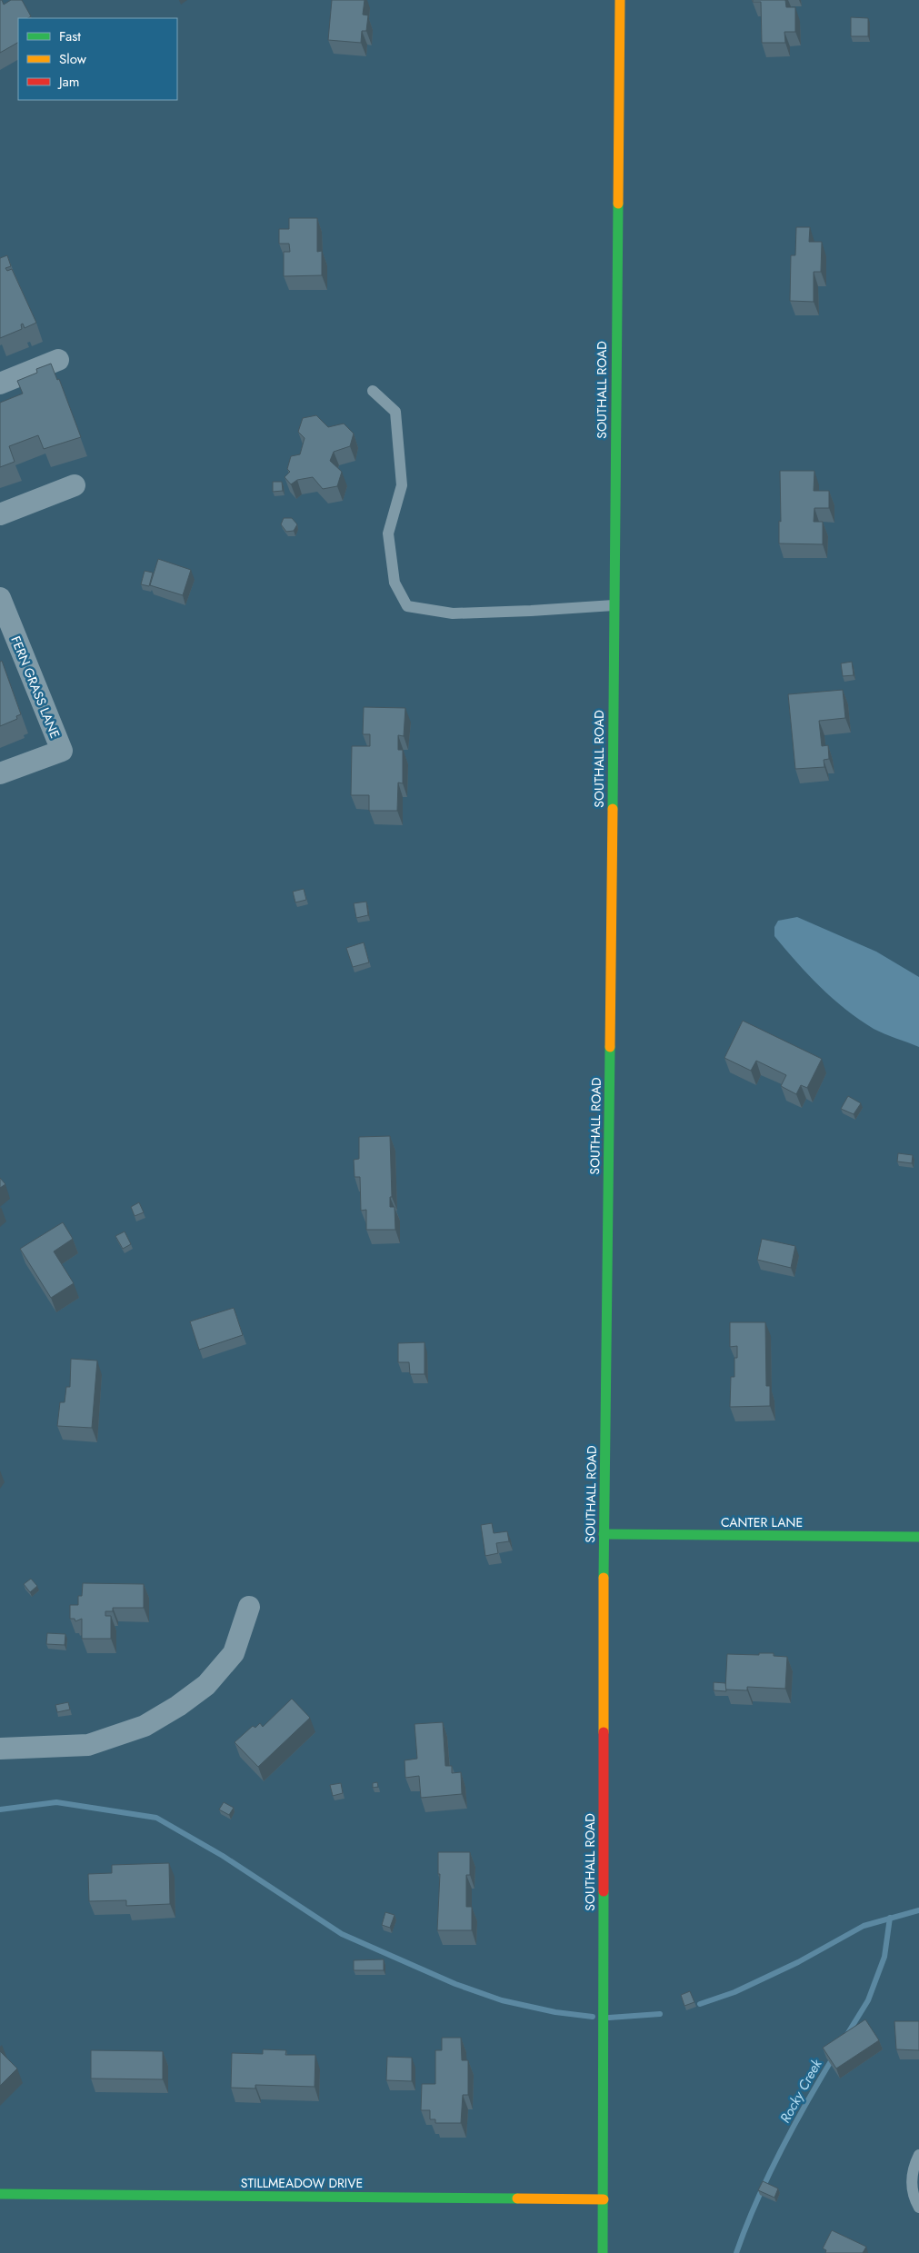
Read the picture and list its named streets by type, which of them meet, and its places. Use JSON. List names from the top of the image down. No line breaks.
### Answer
{"streets":{"street":["SOUTHALL ROAD","FERN GRASS LANE","CANTER LANE","STILLMEADOW DRIVE"]},"crossings":[["SOUTHALL ROAD","CANTER LANE"],["SOUTHALL ROAD","STILLMEADOW DRIVE"]],"water":["Rocky Creek"],"legend":["Fast","Slow","Jam"]}
